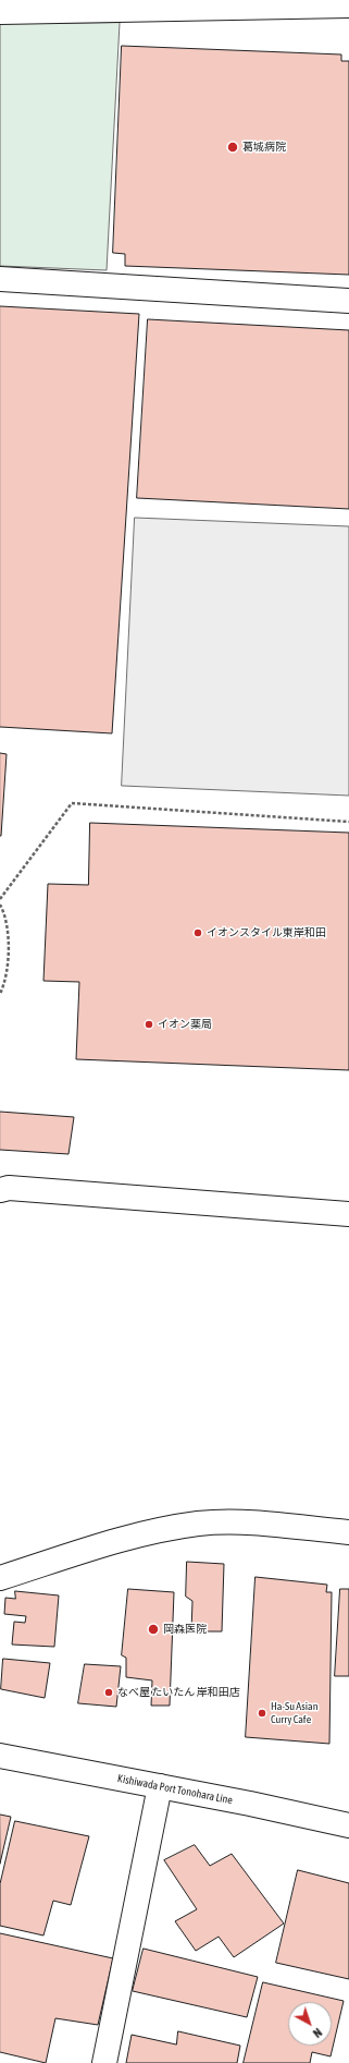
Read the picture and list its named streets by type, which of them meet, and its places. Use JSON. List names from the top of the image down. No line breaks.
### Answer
{"streets":{"street":["Kishiwada Port Tonohara Line"]},"places":["葛城病院","イオンスタイル東岸和田","イオン薬局","岡森医院","なべ屋 たいたん 岸和田店","Ha-Su Asian Curry Cafe"],"north":"bottom right"}
